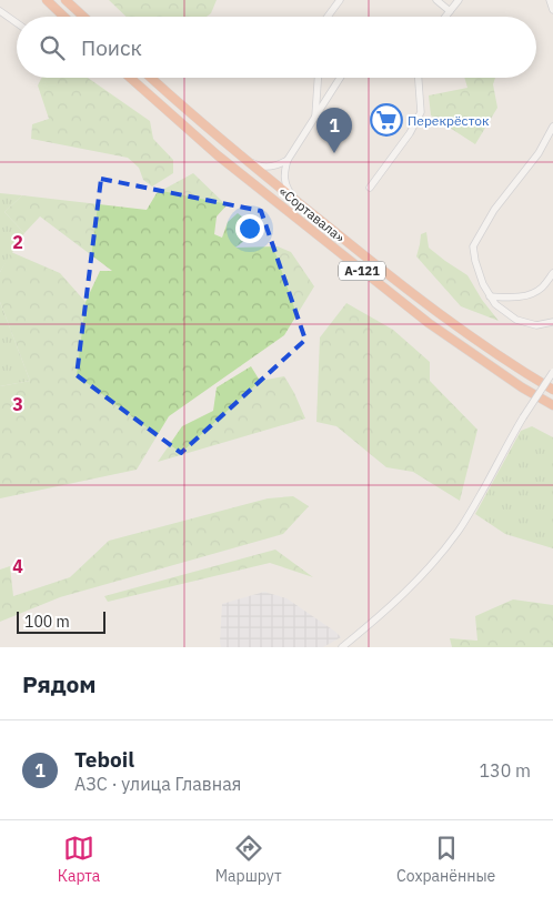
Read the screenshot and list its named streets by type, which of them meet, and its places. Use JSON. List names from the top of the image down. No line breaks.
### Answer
{"streets":{"highway":["«Сортавала»","А-121"]},"places":{"supermarket":["Перекрёсток"]},"scale_bar":"100 m","page":{"search":"Поиск","pins":"1","scale":"100 m","heading":"Рядом","list":[{"mark":"1","name":"Teboil","note":"АЗС · улица Главная","value":"130 m"}],"nav":["Карта","Маршрут","Сохранённые"]},"grid":{"rows":["2","3","4"]}}
